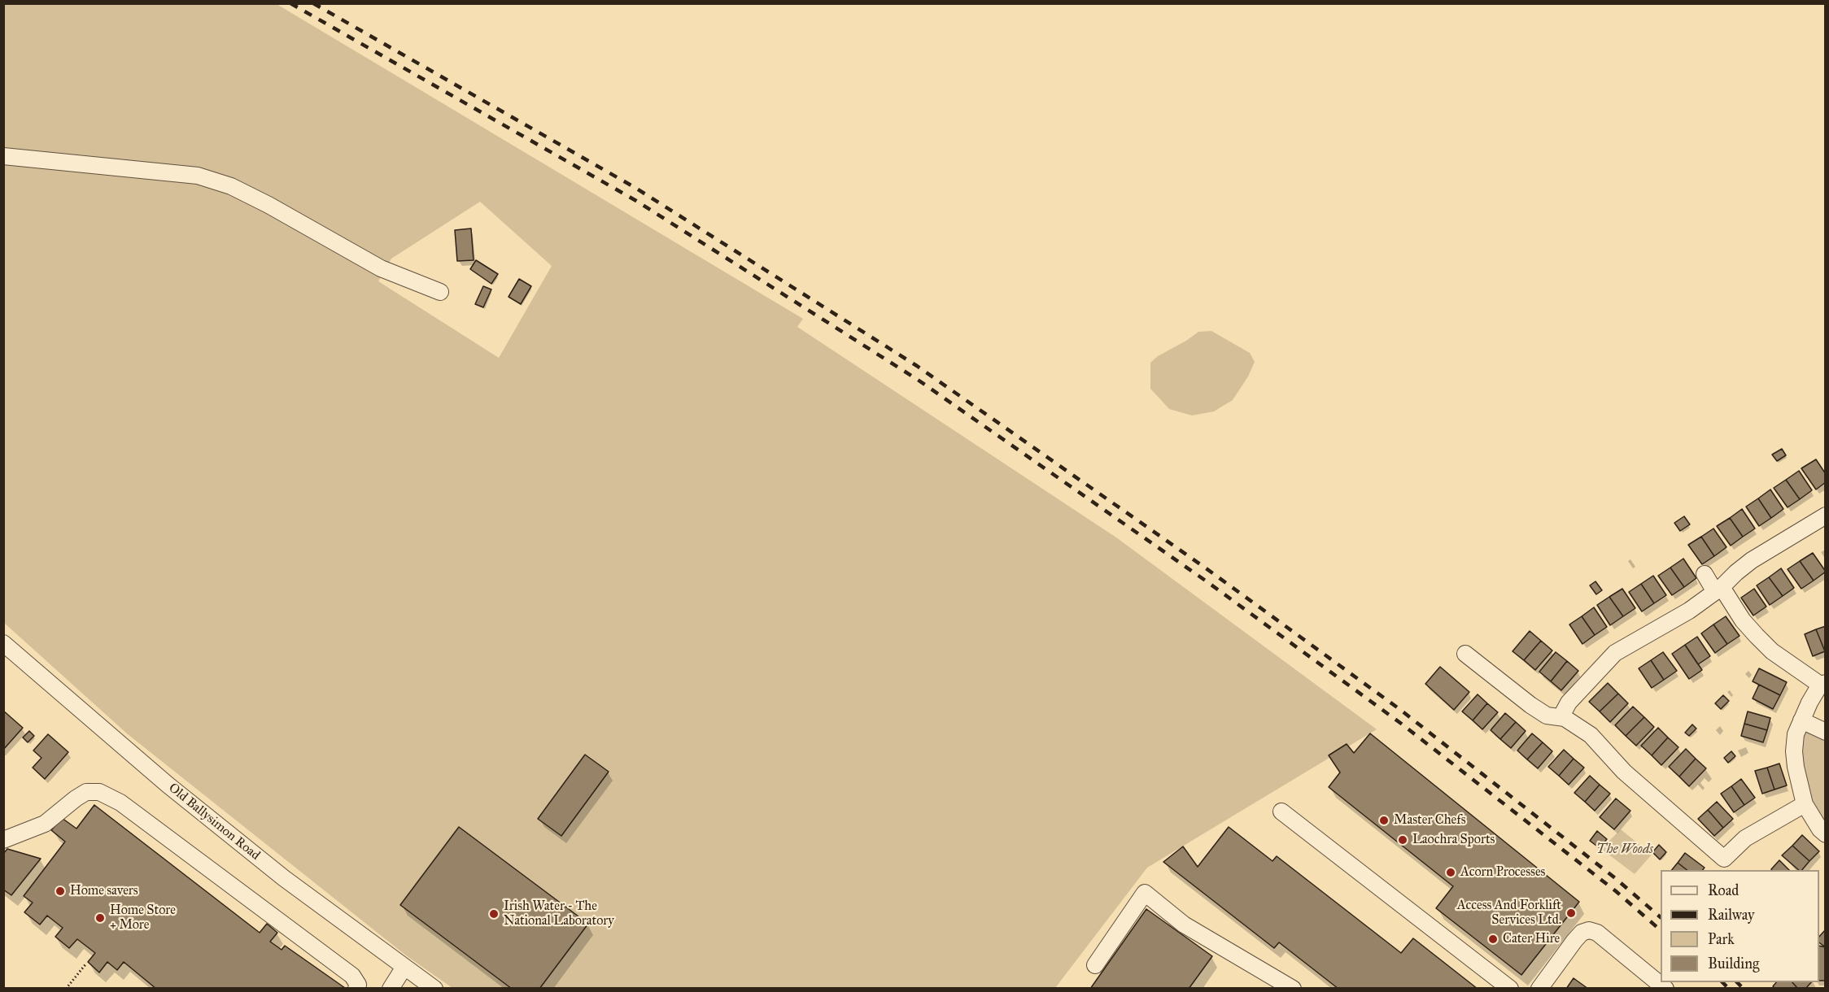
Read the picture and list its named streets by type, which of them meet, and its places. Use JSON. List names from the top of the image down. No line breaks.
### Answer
{"streets":{"street":["Old Ballysimon Road"]},"parks":["The Woods"],"places":["Master Chefs","Laochra Sports","Acorn Processes","Home savers","Access And Forklift Services Ltd.","Irish Water - The National Laboratory","Home Store + More","Cater Hire"],"legend":["Road","Railway","Park","Building"]}
